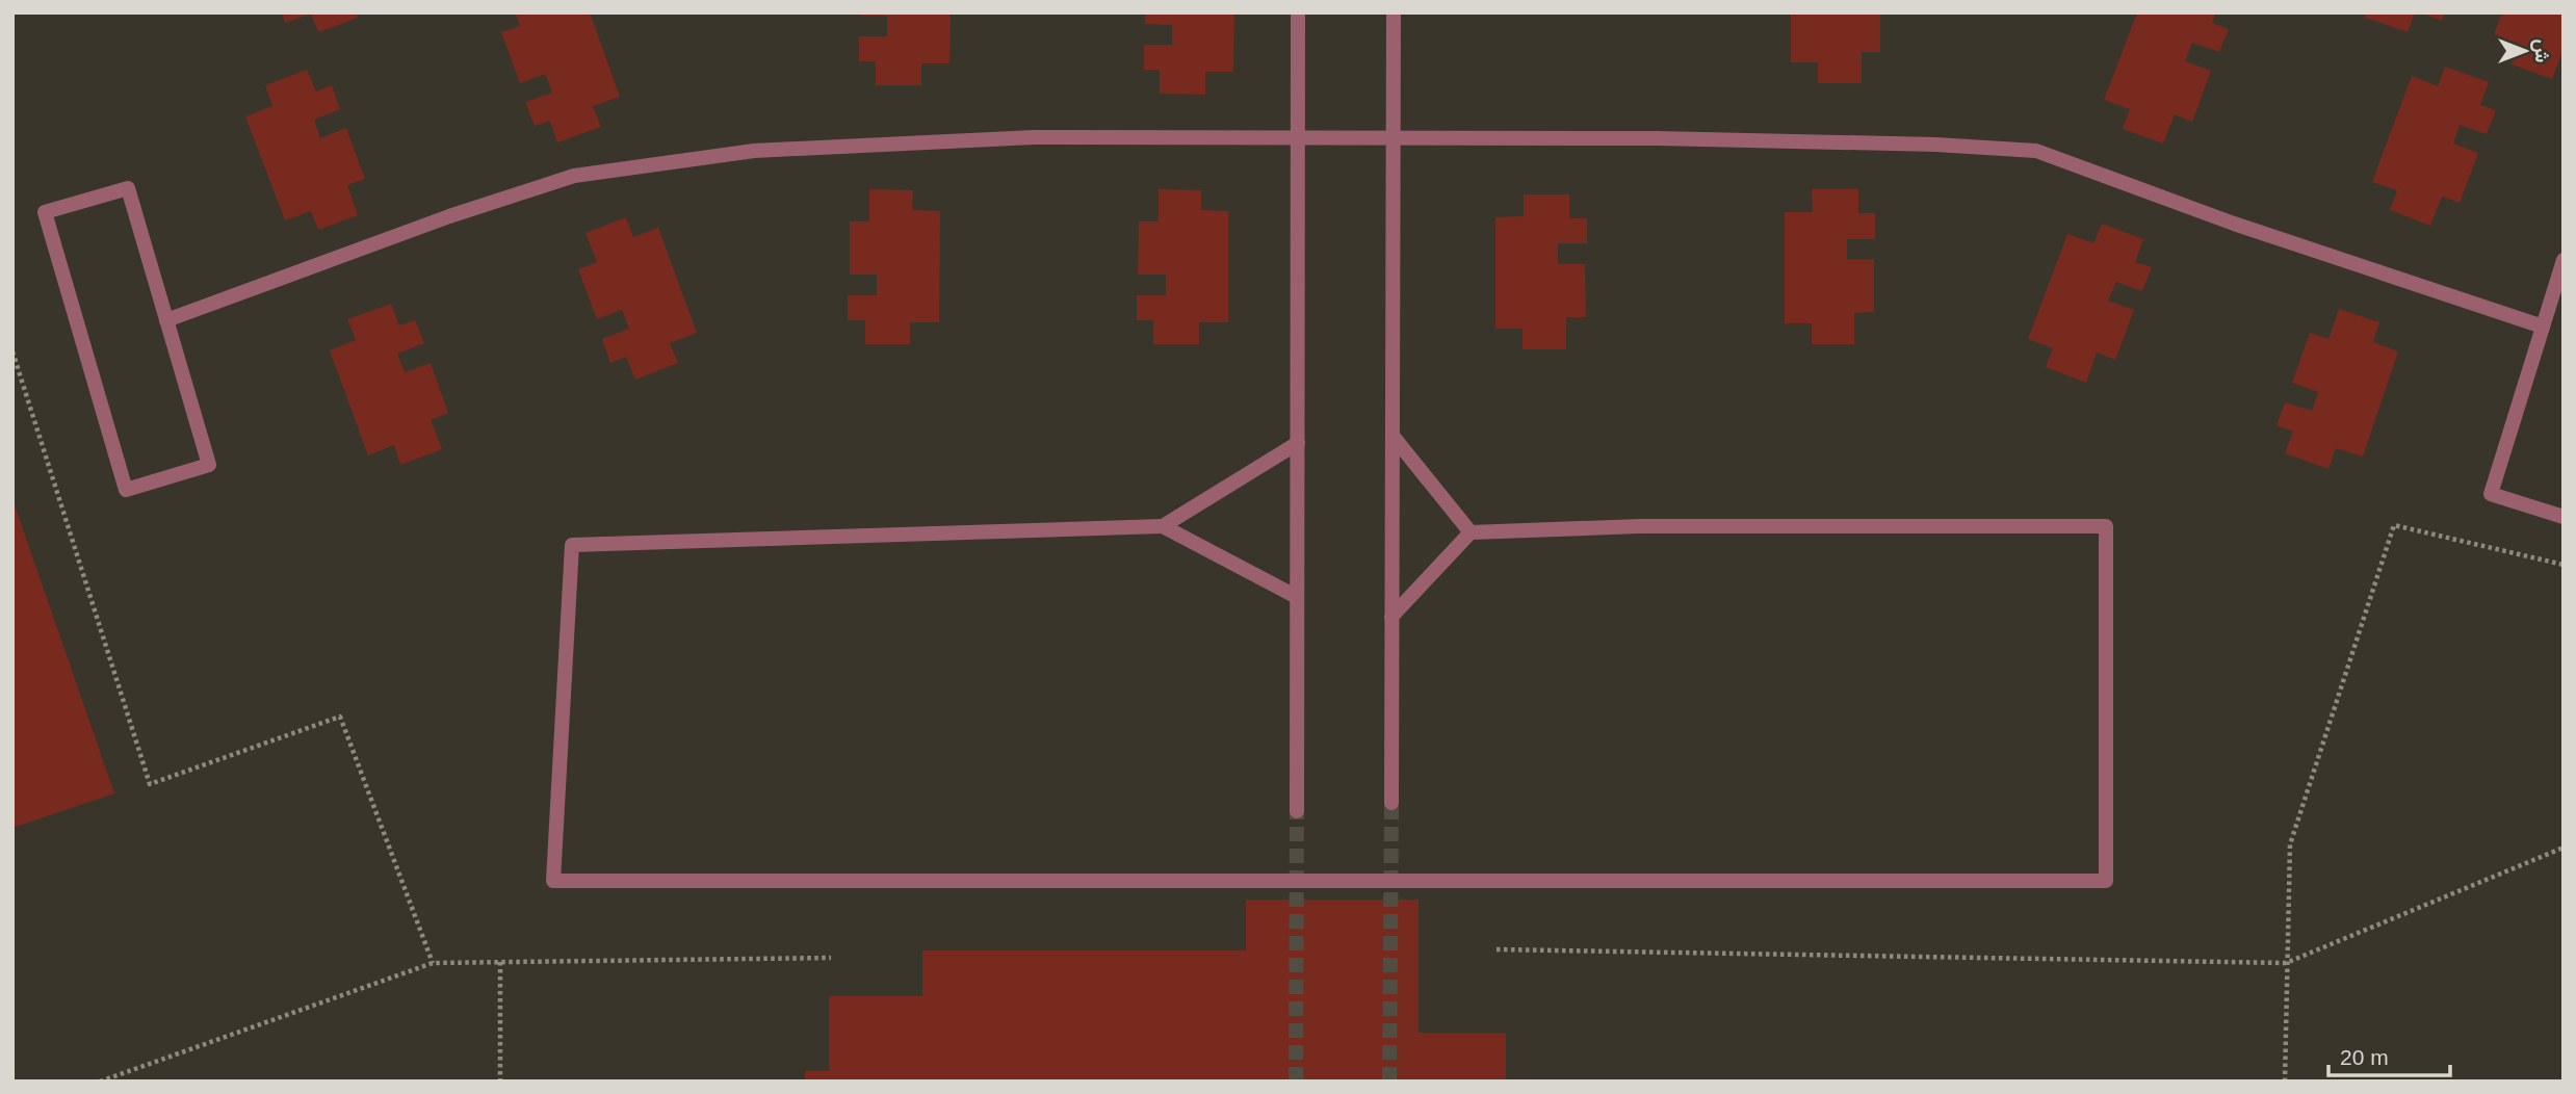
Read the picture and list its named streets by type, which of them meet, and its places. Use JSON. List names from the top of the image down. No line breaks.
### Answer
{"scale_bar":"20 m","north":"right"}
